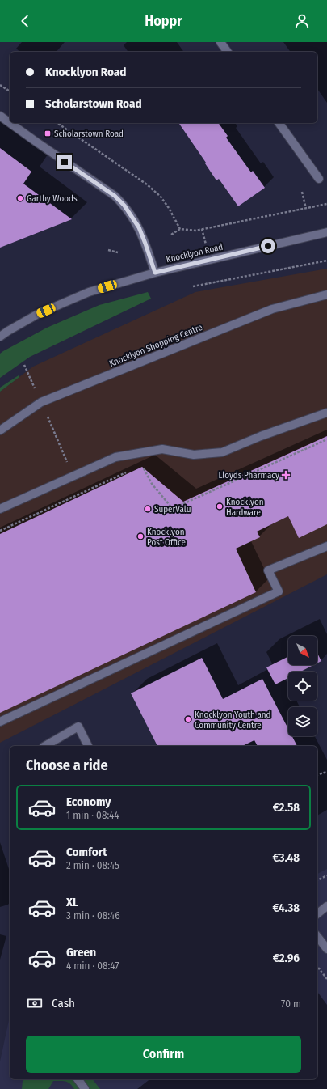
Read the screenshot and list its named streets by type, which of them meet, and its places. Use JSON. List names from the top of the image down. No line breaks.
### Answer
{"streets":{"street":["Knocklyon Road","Knocklyon Shopping Centre"]},"places":{"transit":["Scholarstown Road"],"other":["Garthy Woods","Knocklyon Hardware","SuperValu","Knocklyon Post Office","Knocklyon Youth and Community Centre"],"health":["Lloyds Pharmacy"]},"north":"bottom right","page":{"header":"Hoppr","banner":["Knocklyon Road","Scholarstown Road"],"heading":"Choose a ride","list":[{"name":"Economy","note":"1 min · 08:44","value":"€2.58"},{"name":"Comfort","note":"2 min · 08:45","value":"€3.48"},{"name":"XL","note":"3 min · 08:46","value":"€4.38"},{"name":"Green","note":"4 min · 08:47","value":"€2.96"}],"pay":["Cash","70 m"],"buttons":"Confirm"}}
